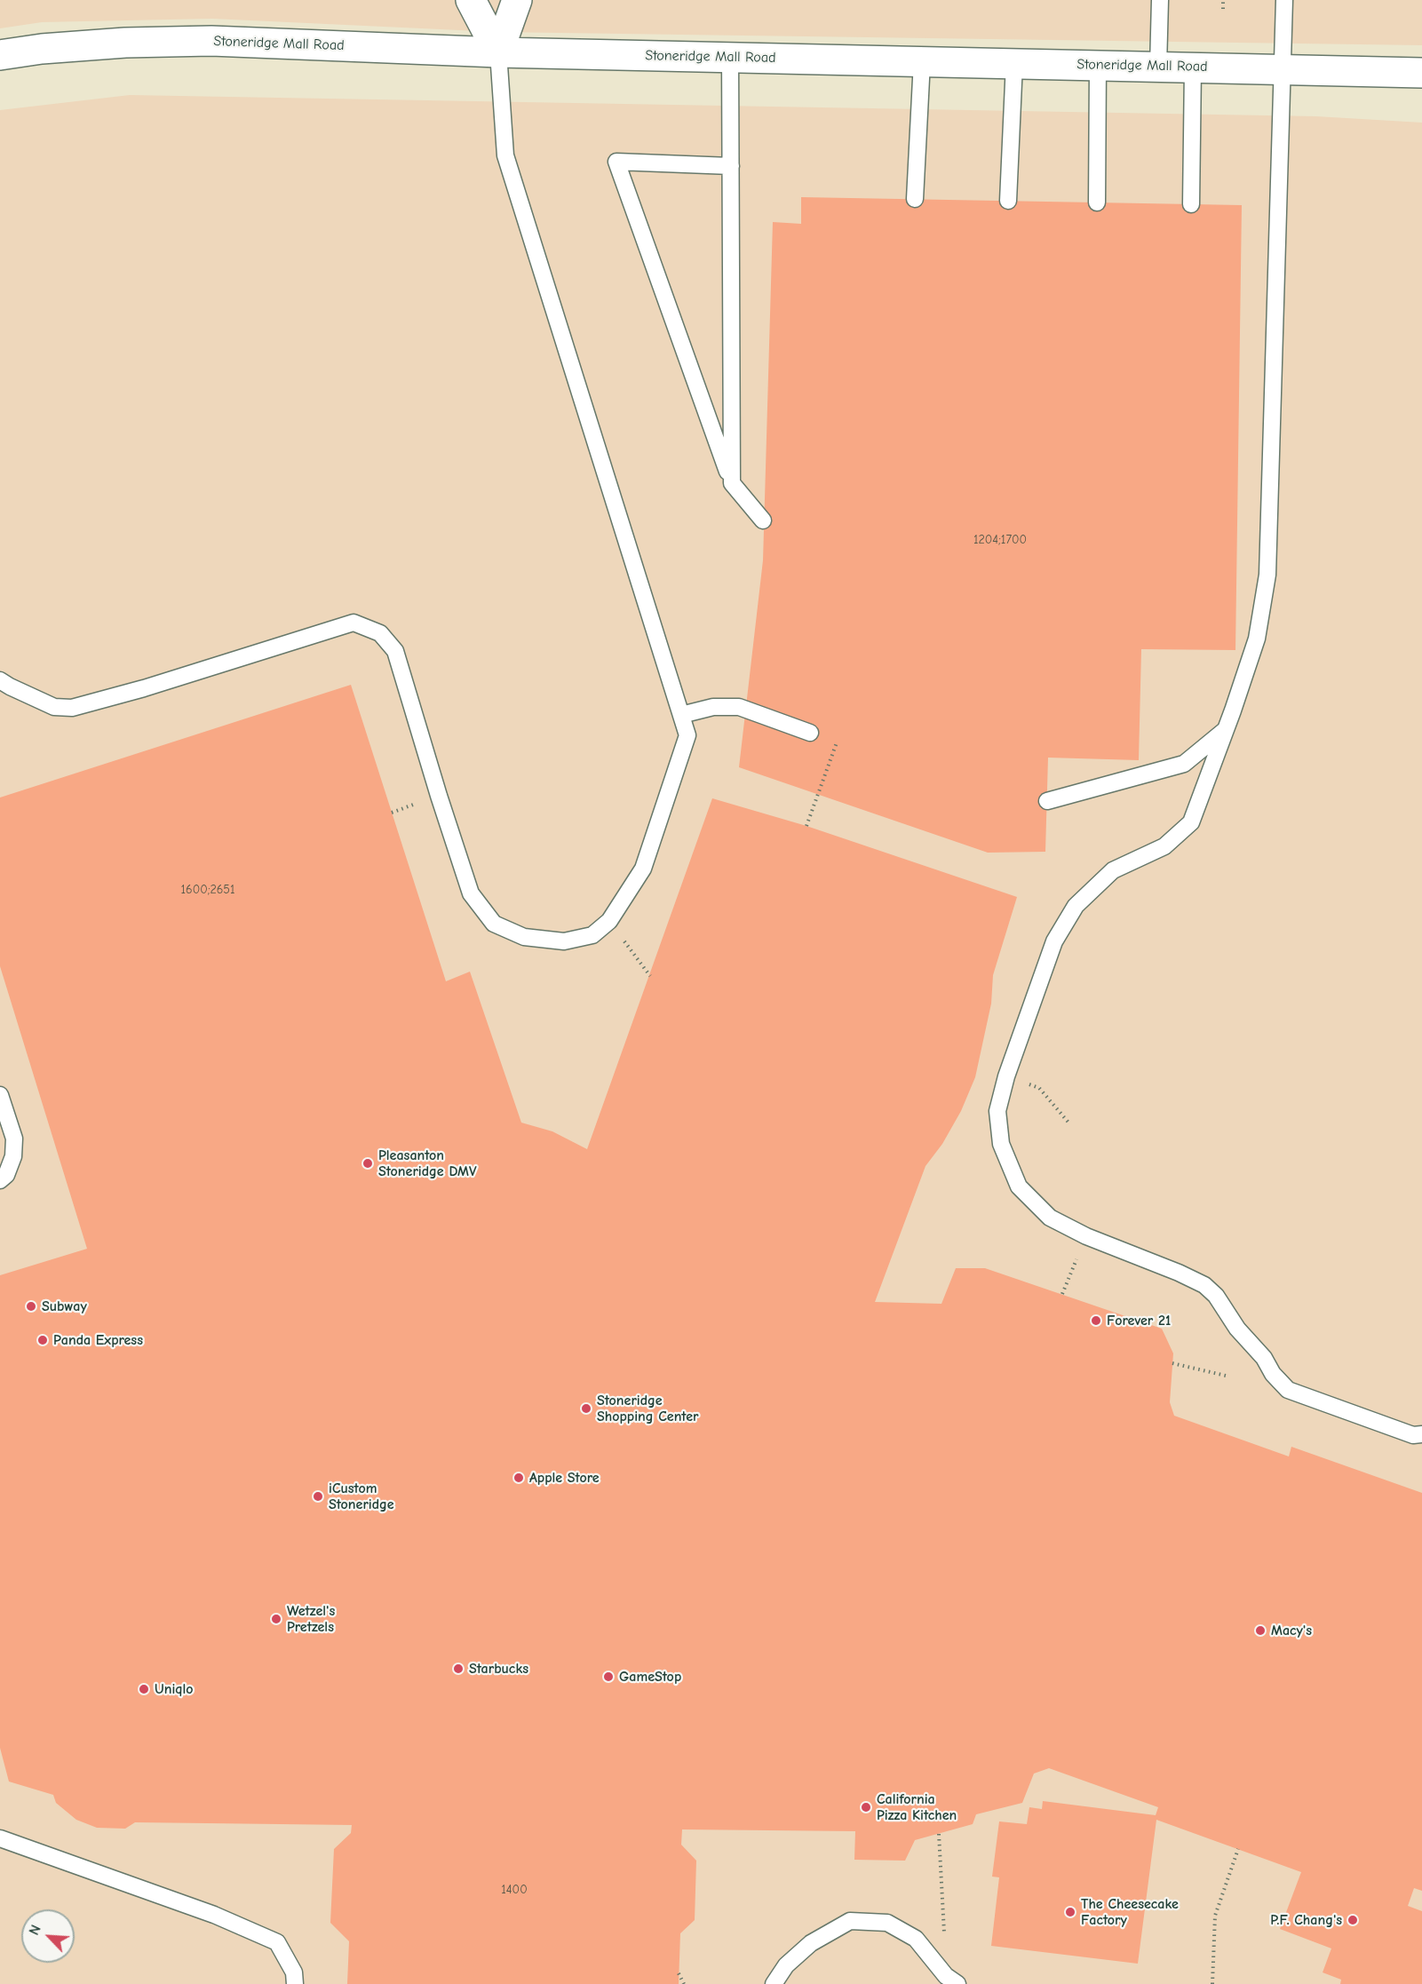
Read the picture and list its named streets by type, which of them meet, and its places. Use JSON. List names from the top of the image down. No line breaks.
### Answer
{"streets":{"street":["Stoneridge Mall Road"]},"places":["Pleasanton Stoneridge DMV","Subway","Forever 21","Panda Express","Stoneridge Shopping Center","Apple Store","iCustom Stoneridge","Wetzel's Pretzels","Macy's","Starbucks","GameStop","Uniqlo","California Pizza Kitchen","The Cheesecake Factory","P.F. Chang's"],"house_numbers":["1204;1700","1600;2651","1400"],"north":"top left"}
